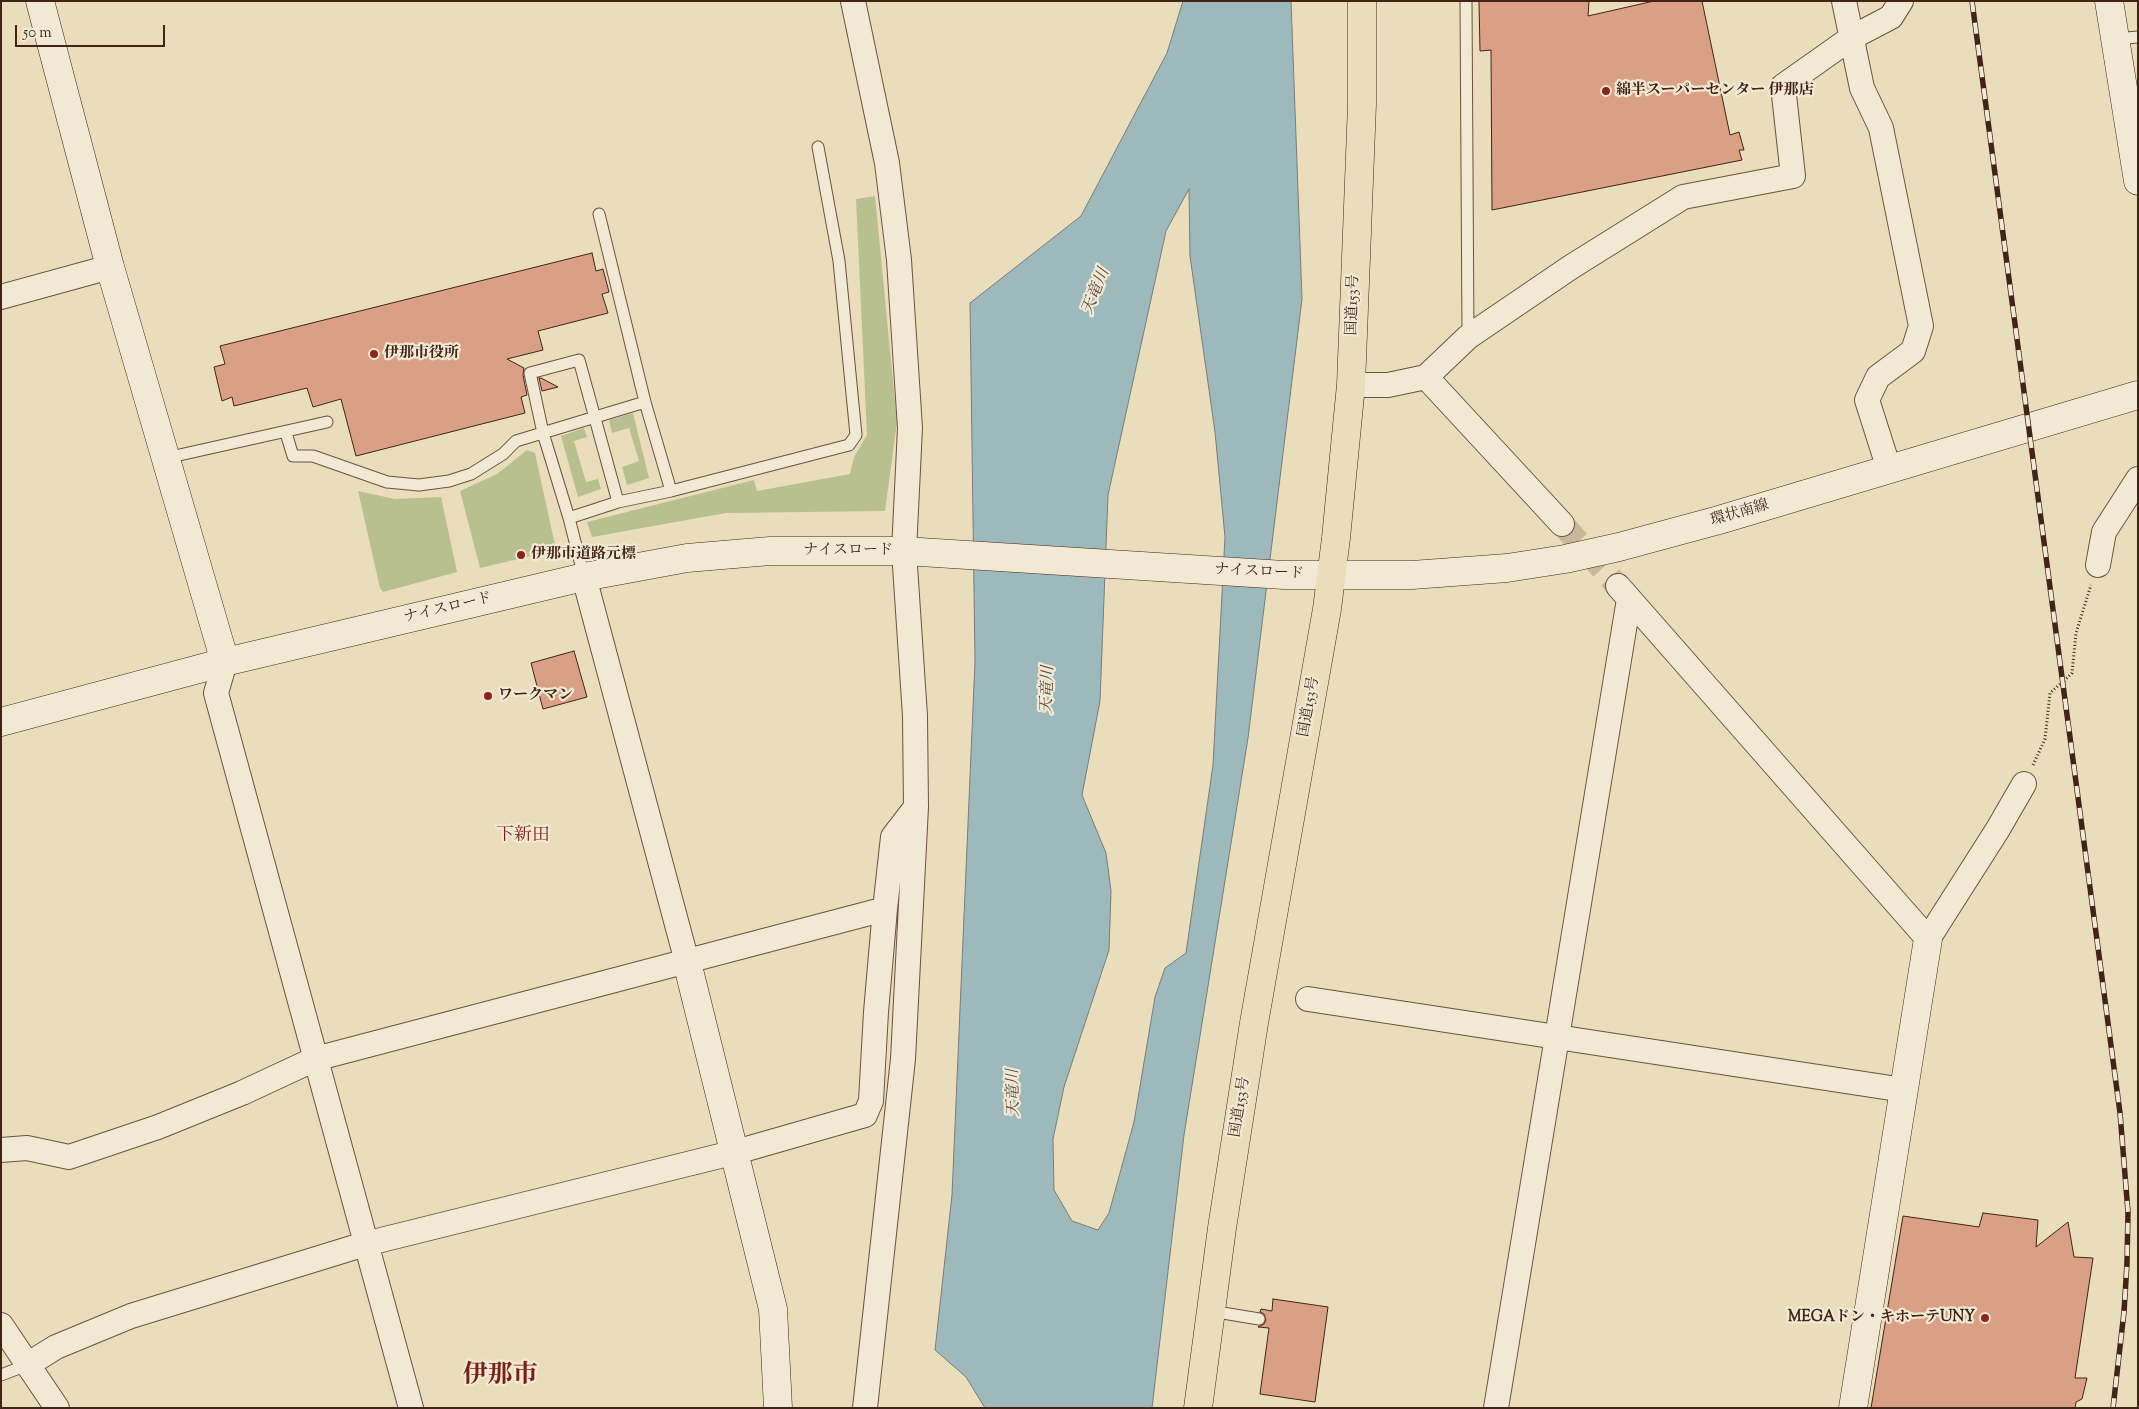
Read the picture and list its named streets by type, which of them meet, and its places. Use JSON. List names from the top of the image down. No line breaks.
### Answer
{"streets":{"highway":["国道153号"],"street":["環状南線","ナイスロード"]},"crossings":[["国道153号","環状南線"],["国道153号","ナイスロード"],["環状南線","ナイスロード"]],"districts":["下新田","伊那市"],"water":["天竜川"],"places":["綿半スーパーセンター 伊那店","伊那市役所","伊那市道路元標","ワークマン","MEGAドン・キホーテUNY"],"scale_bar":"50 m"}
